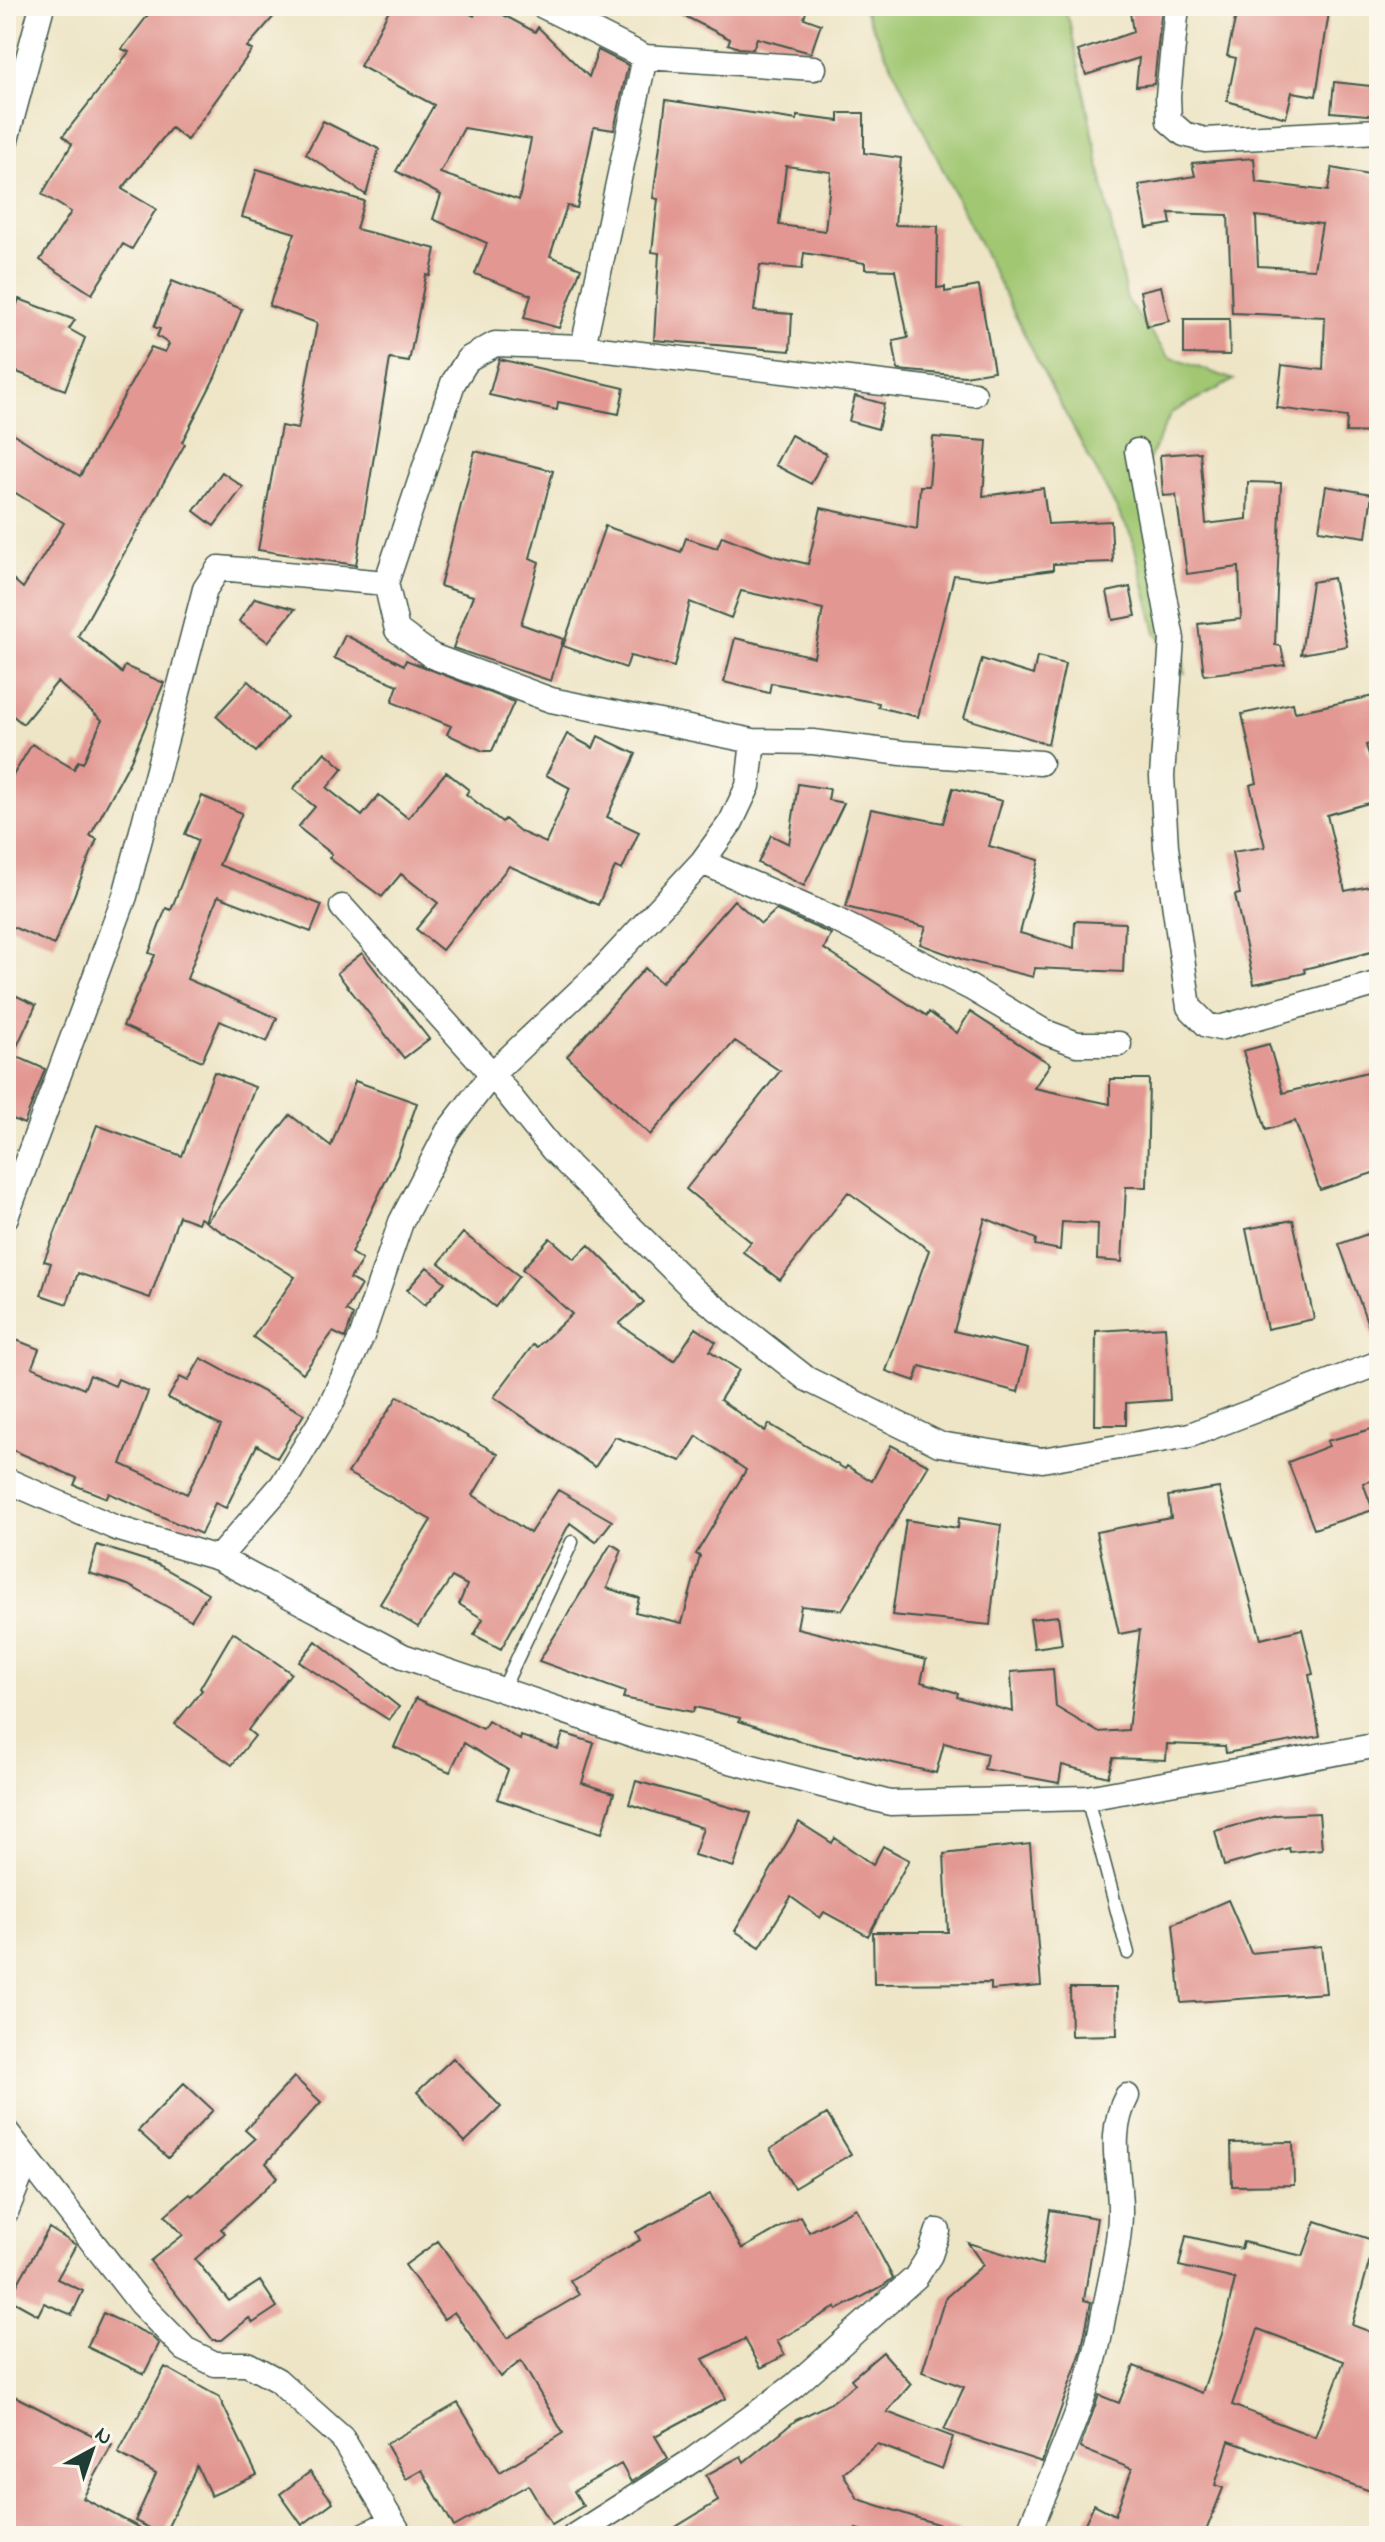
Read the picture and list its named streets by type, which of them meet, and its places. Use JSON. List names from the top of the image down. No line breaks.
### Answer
{"north":"top right"}
